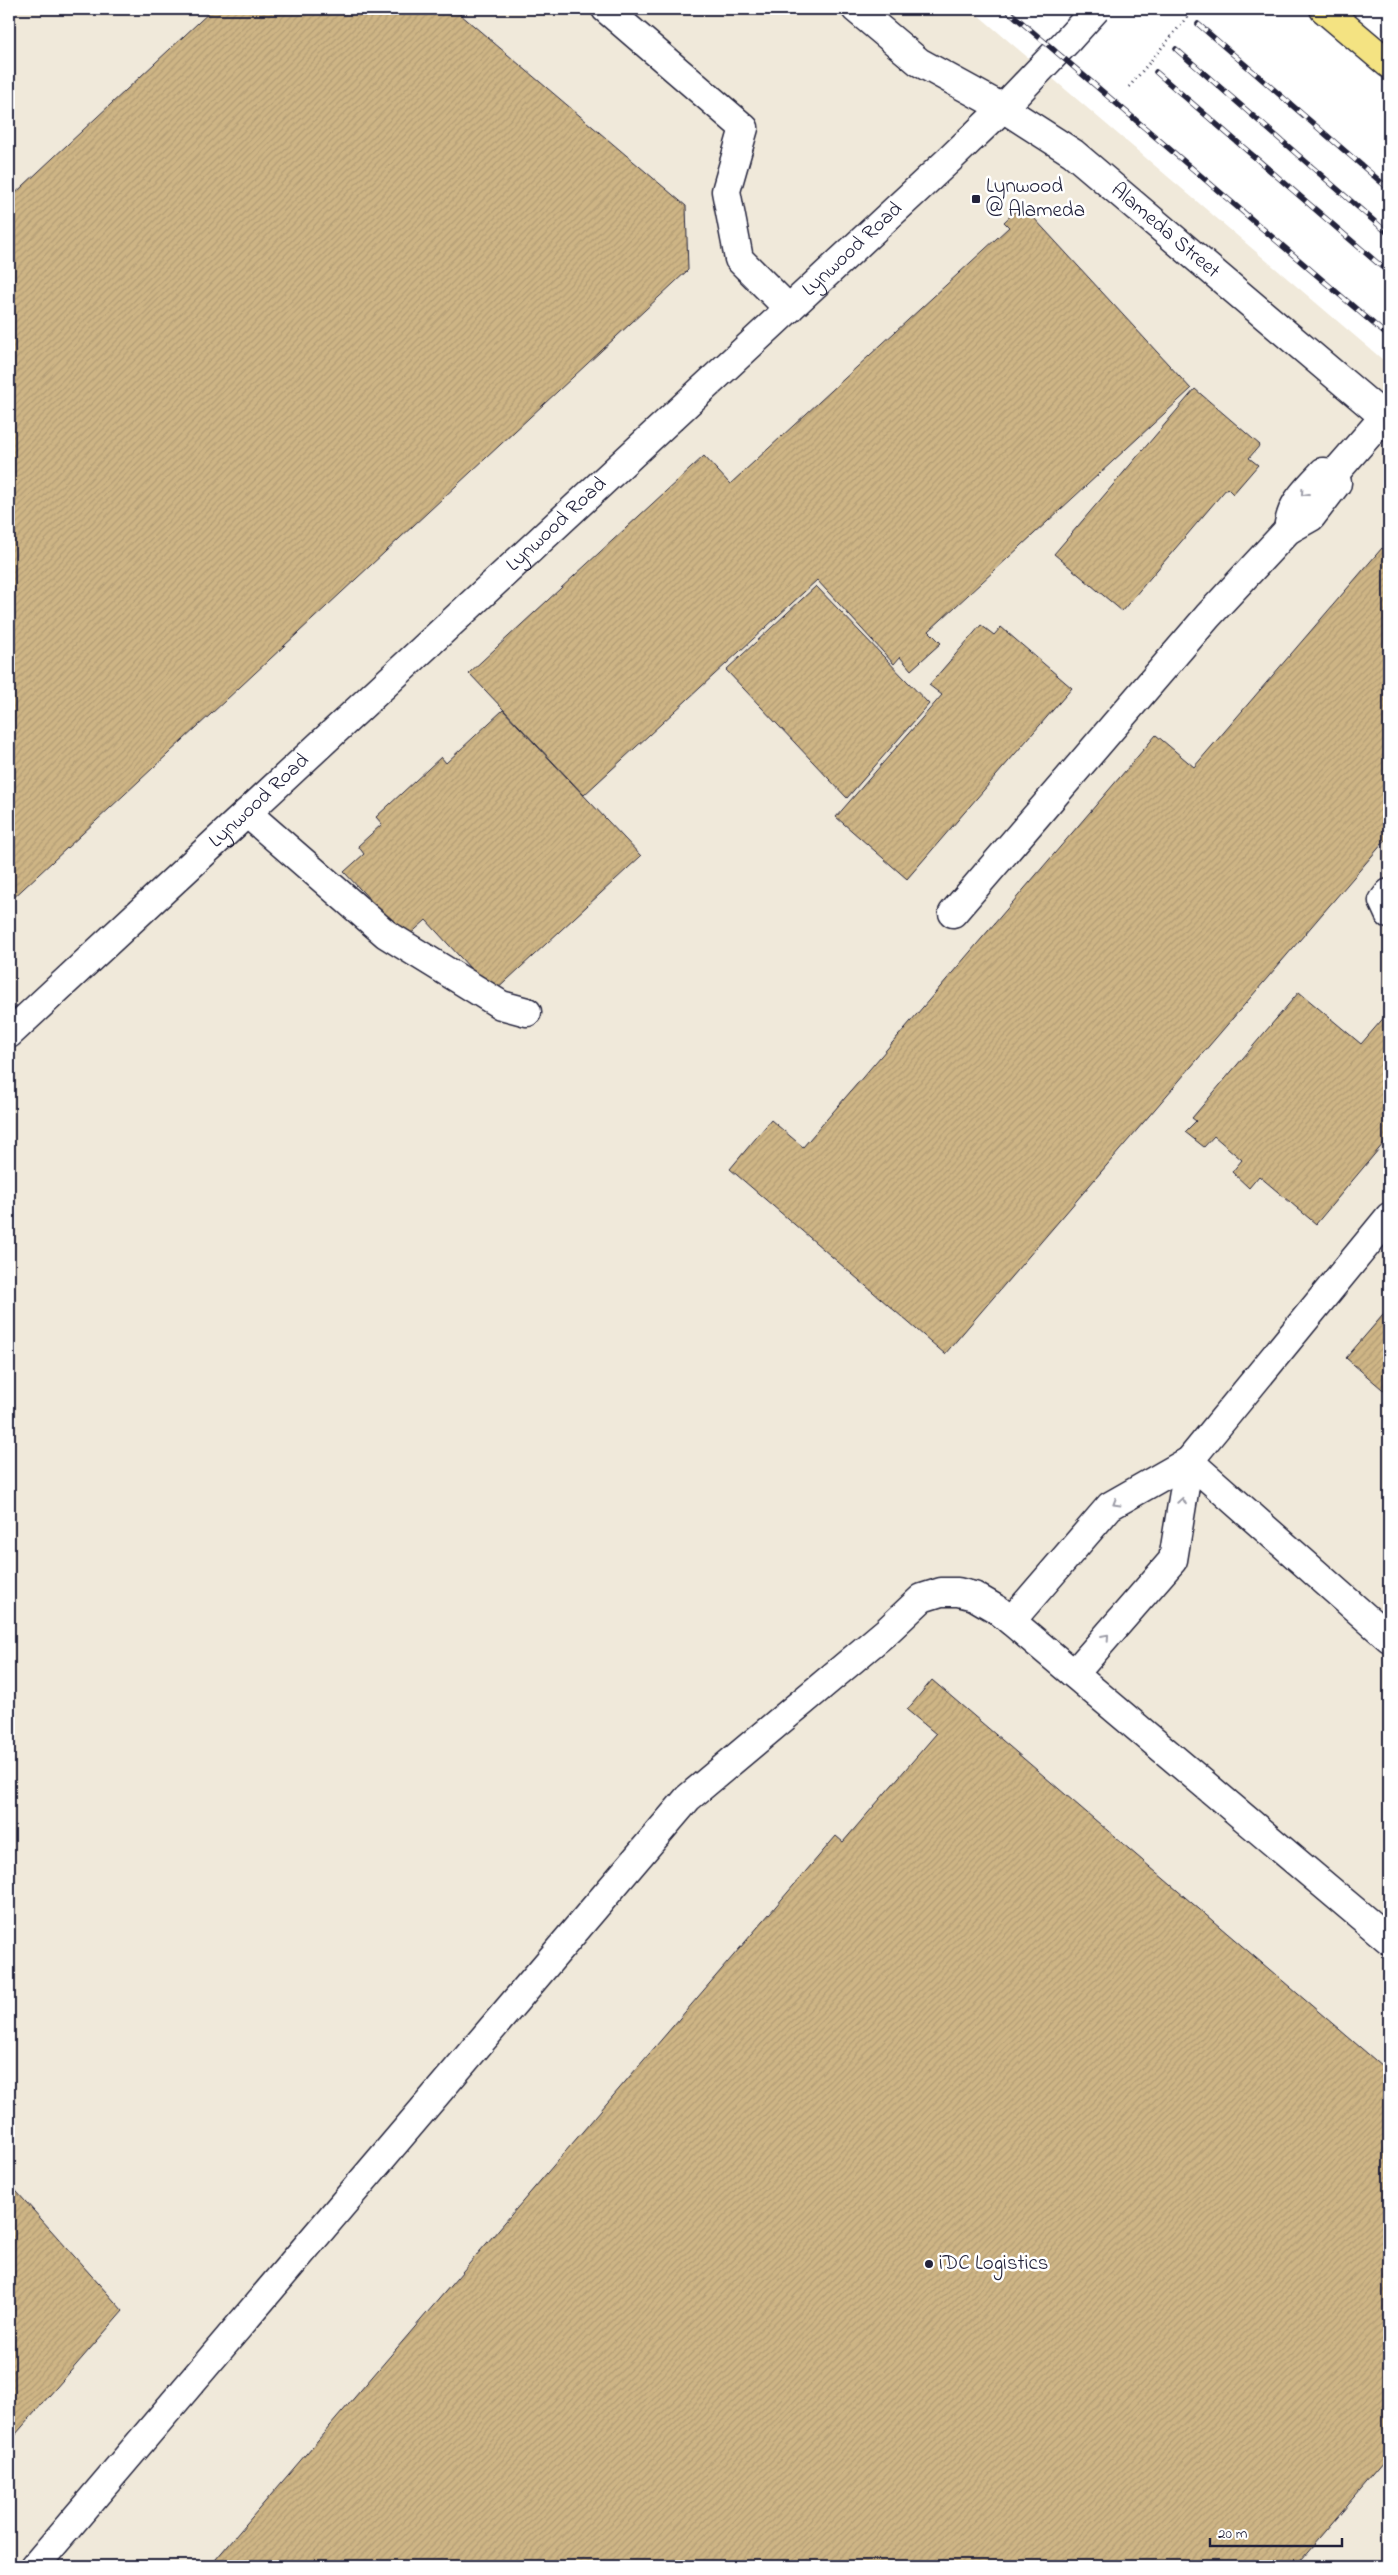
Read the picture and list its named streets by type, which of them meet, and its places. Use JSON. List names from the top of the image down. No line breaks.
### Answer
{"streets":{"street":["Alameda Street","Lynwood Road"]},"crossings":[["Alameda Street","Lynwood Road"]],"places":{"transit":["Lynwood @ Alameda"],"other":["iDC Logistics"]},"scale_bar":"20 m"}
